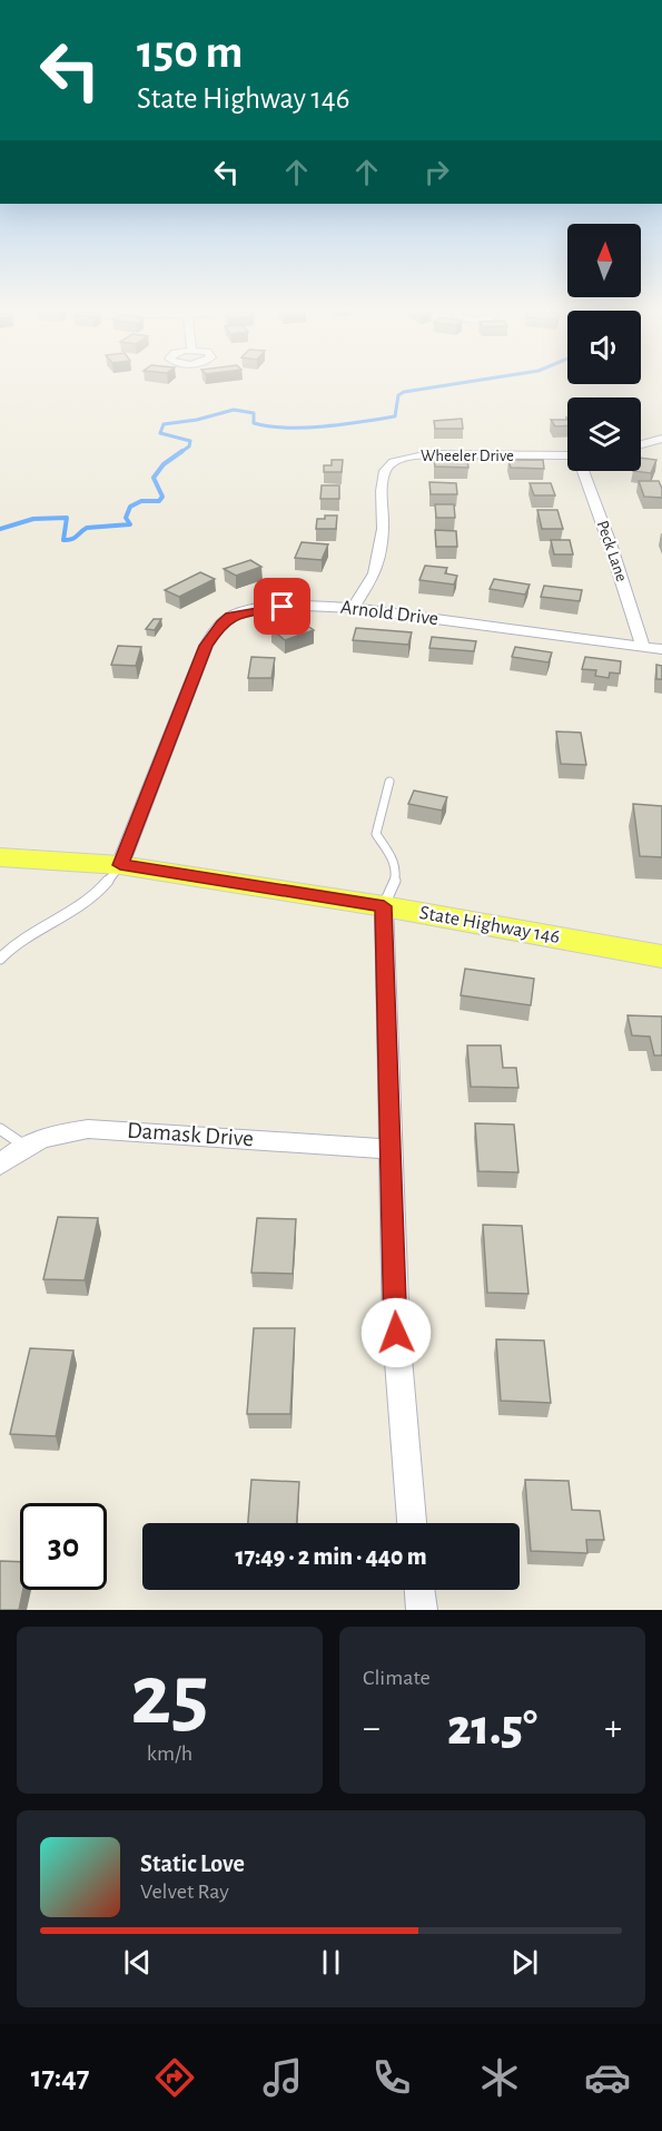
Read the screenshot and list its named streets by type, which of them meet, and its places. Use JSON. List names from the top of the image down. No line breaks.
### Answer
{"streets":{"main road":["State Highway 146"],"street":["Wheeler Drive","Peck Lane","Arnold Drive","Damask Drive"]},"crossings":[["Wheeler Drive","Arnold Drive"],["Peck Lane","Arnold Drive"],["Arnold Drive","State Highway 146"]],"north":"top","page":{"turn":["150 m","State Highway 146"],"limit":"30","trip":"17:49 · 2 min · 440 m","tile":[["25","km/h"],"Climate"],"heat":["−","21.5°","+"],"song":["Static Love","Velvet Ray"],"tabs":"17:47"}}
